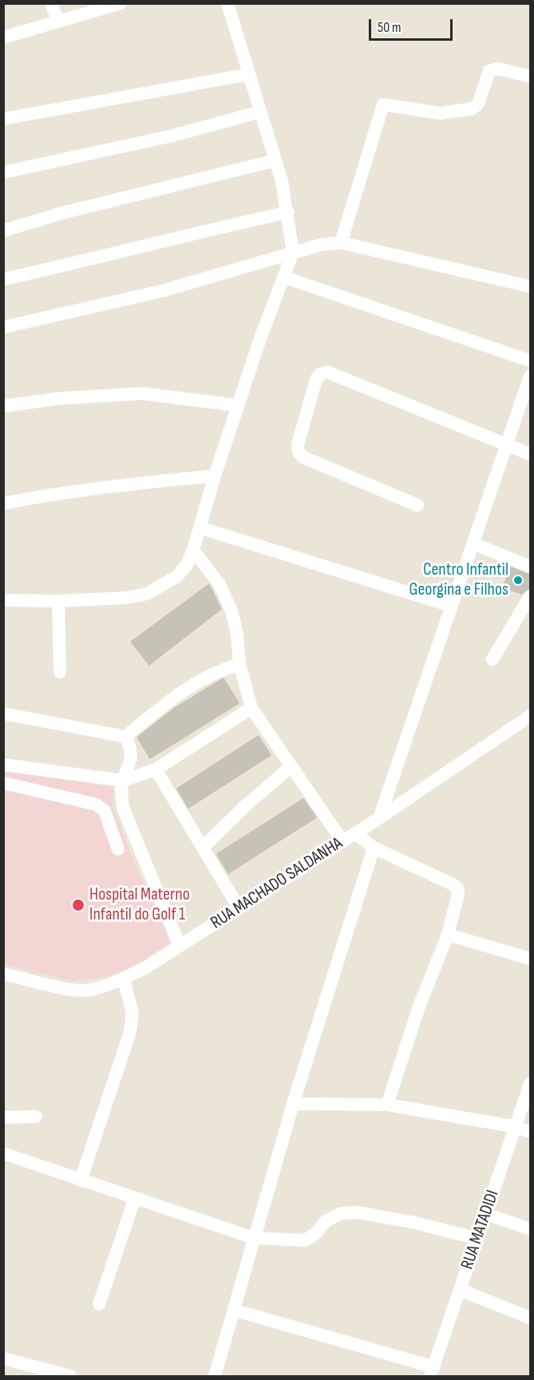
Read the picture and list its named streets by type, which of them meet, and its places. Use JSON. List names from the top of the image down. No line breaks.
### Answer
{"streets":{"street":["RUA MACHADO SALDANHA","RUA MATADIDI"]},"places":["Centro Infantil Georgina e Filhos","Hospital Materno Infantil do Golf 1"],"scale_bar":"50 m"}
